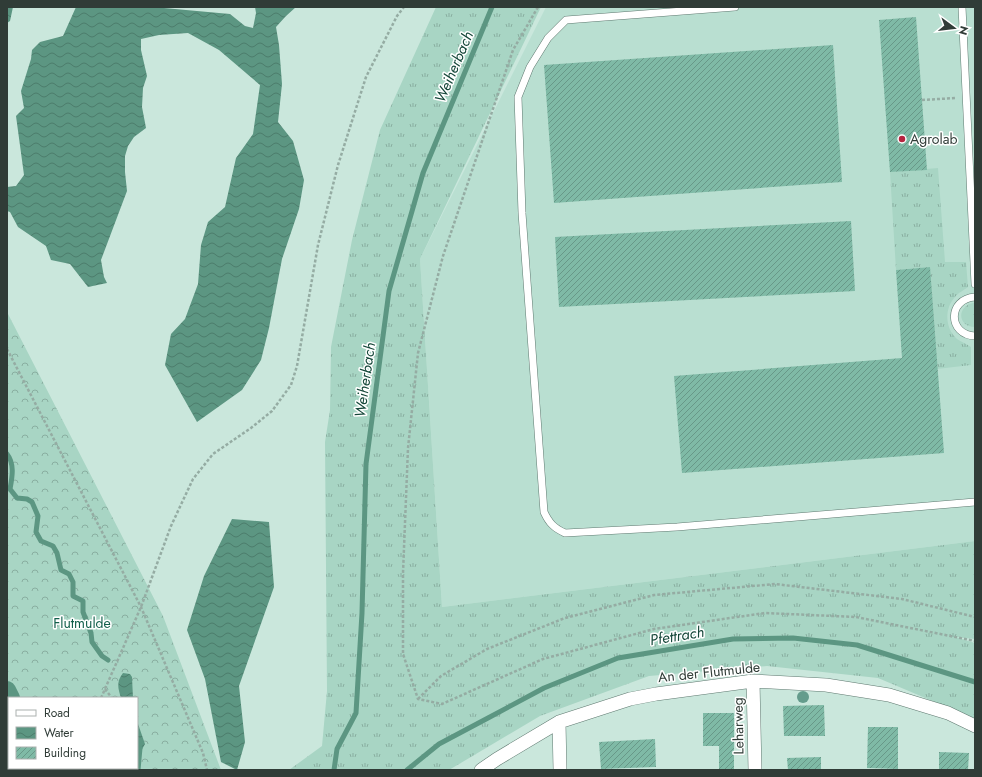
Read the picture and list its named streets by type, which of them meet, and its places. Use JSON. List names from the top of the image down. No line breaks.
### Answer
{"streets":{"street":["An der Flutmulde","Leharweg"]},"crossings":[["An der Flutmulde","Leharweg"]],"water":["Weiherbach","Pfettrach"],"parks":["Flutmulde"],"places":["Agrolab"],"legend":["Road","Water","Building"],"north":"right"}
